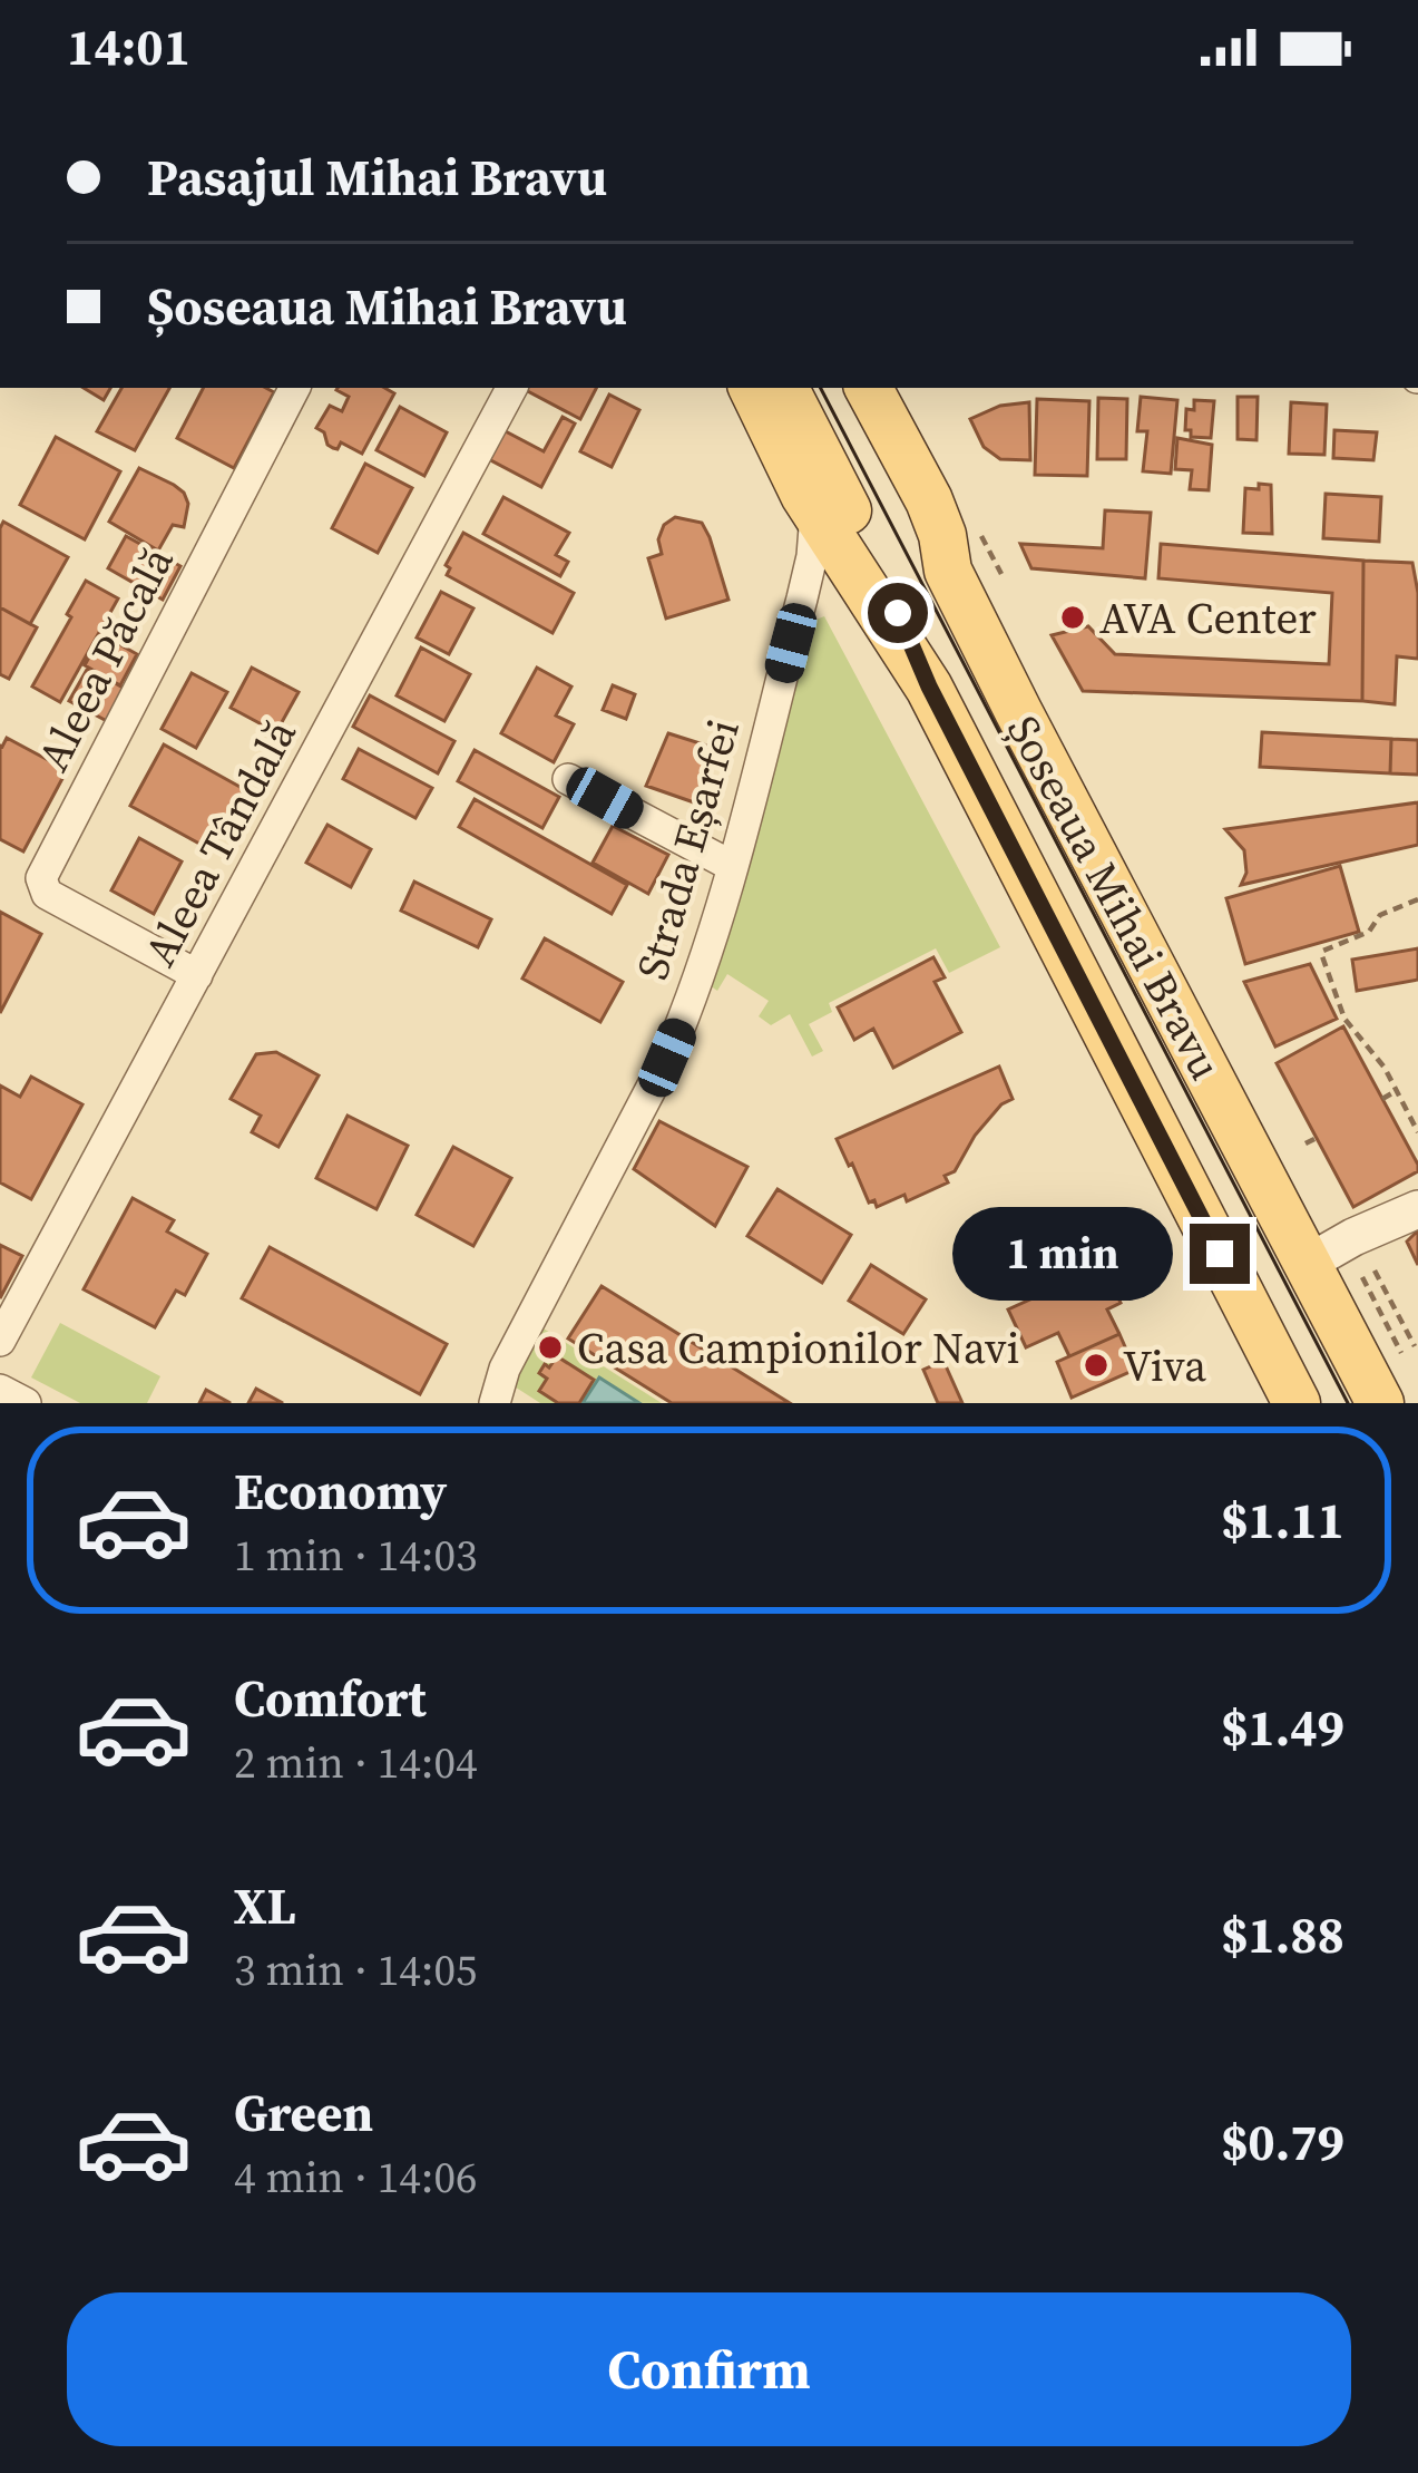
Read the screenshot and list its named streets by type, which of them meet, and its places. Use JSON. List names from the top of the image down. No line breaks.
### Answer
{"streets":{"main road":["Șoseaua Mihai Bravu"],"street":["Aleea Păcală","Aleea Tândală","Strada Eșarfei"]},"crossings":[["Aleea Păcală","Aleea Tândală"],["Strada Eșarfei","Șoseaua Mihai Bravu"]],"places":["AVA Center","Casa Campionilor Navi","Viva"],"page":{"status":"14:01","banner":["Pasajul Mihai Bravu","Șoseaua Mihai Bravu"],"bubble":"1 min","list":[{"name":"Economy","note":"1 min · 14:03","value":"$1.11"},{"name":"Comfort","note":"2 min · 14:04","value":"$1.49"},{"name":"XL","note":"3 min · 14:05","value":"$1.88"},{"name":"Green","note":"4 min · 14:06","value":"$0.79"}],"buttons":"Confirm"}}
